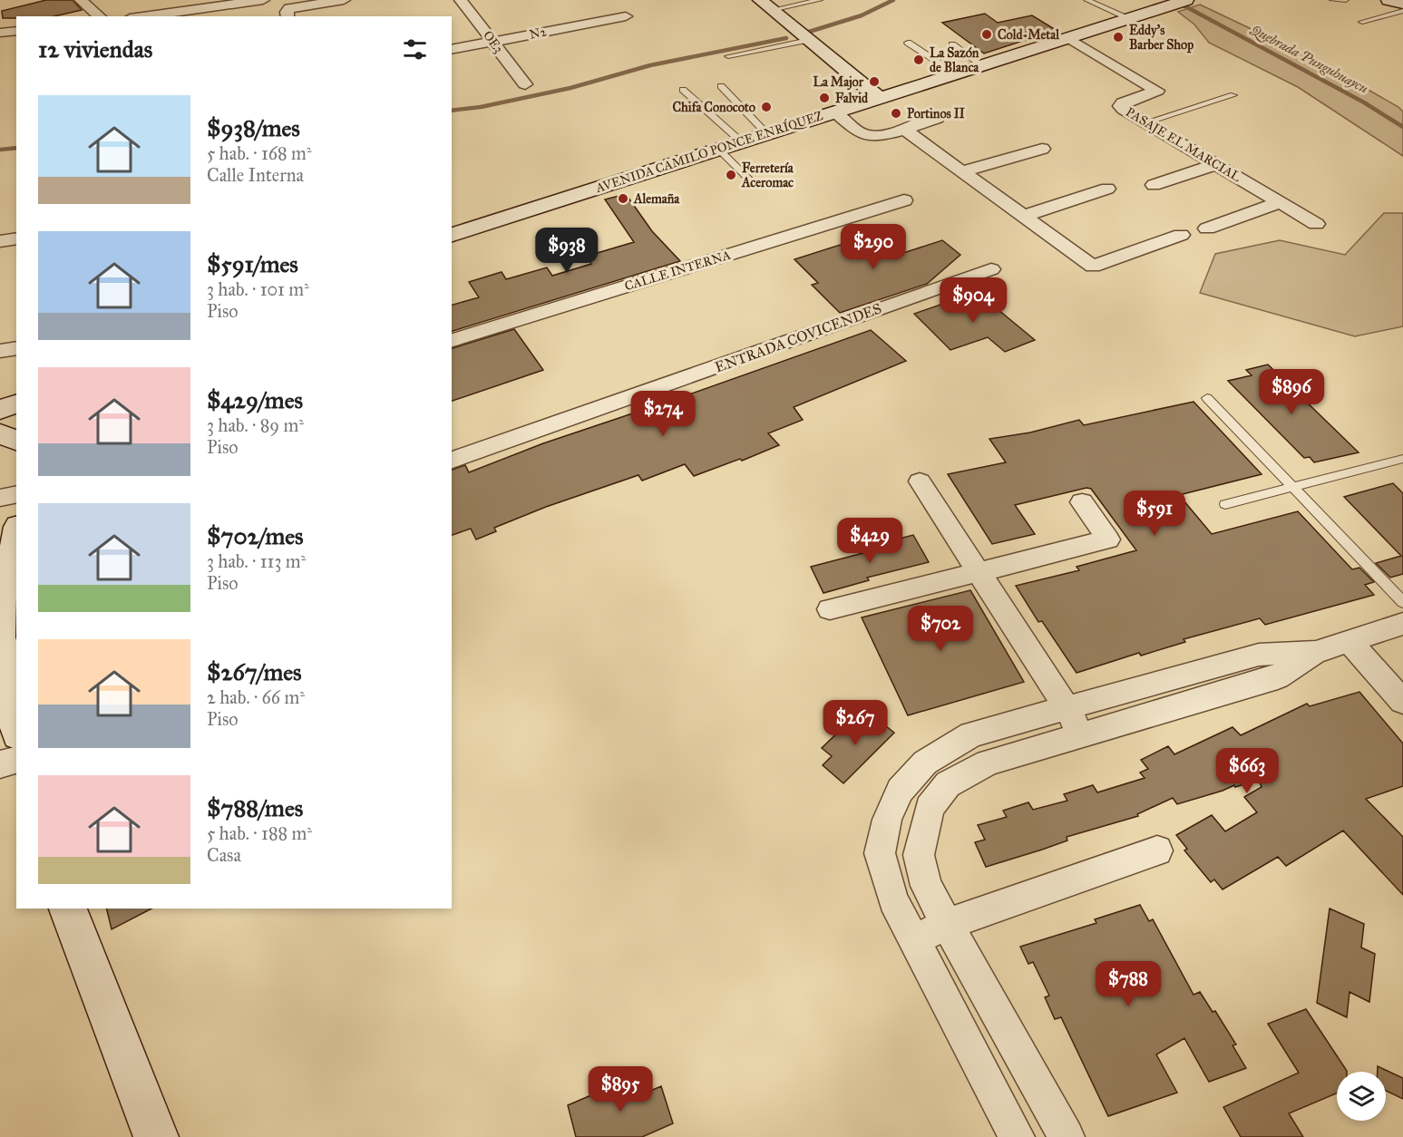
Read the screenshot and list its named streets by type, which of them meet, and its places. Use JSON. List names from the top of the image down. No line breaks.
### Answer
{"streets":{"main road":["AVENIDA CAMILO PONCE ENRÍQUEZ"],"street":["N2","OE3","PASAJE EL MARCIAL","CALLE INTERNA","ENTRADA COVICENDES"]},"crossings":[["N2","OE3"],["PASAJE EL MARCIAL","AVENIDA CAMILO PONCE ENRÍQUEZ"]],"water":["Quebrada Punguhuaycu"],"places":["Cold-Metal","Eddy's Barber Shop","La Sazón de Blanca","La Major","Falvid","Chifa Conocoto","Portinos II","Ferretería Aceromac","Alemaña"],"page":{"heading":"12 viviendas","list":[{"name":"$938/mes","note":"5 hab. · 168 m² · Calle Interna"},{"name":"$591/mes","note":"3 hab. · 101 m² · Piso"},{"name":"$429/mes","note":"3 hab. · 89 m² · Piso"},{"name":"$702/mes","note":"3 hab. · 113 m² · Piso"},{"name":"$267/mes","note":"2 hab. · 66 m² · Piso"},{"name":"$788/mes","note":"5 hab. · 188 m² · Casa"}],"price":["$290","$938","$904","$896","$274","$591","$429","$702","$267","$663","$788","$895"]}}
